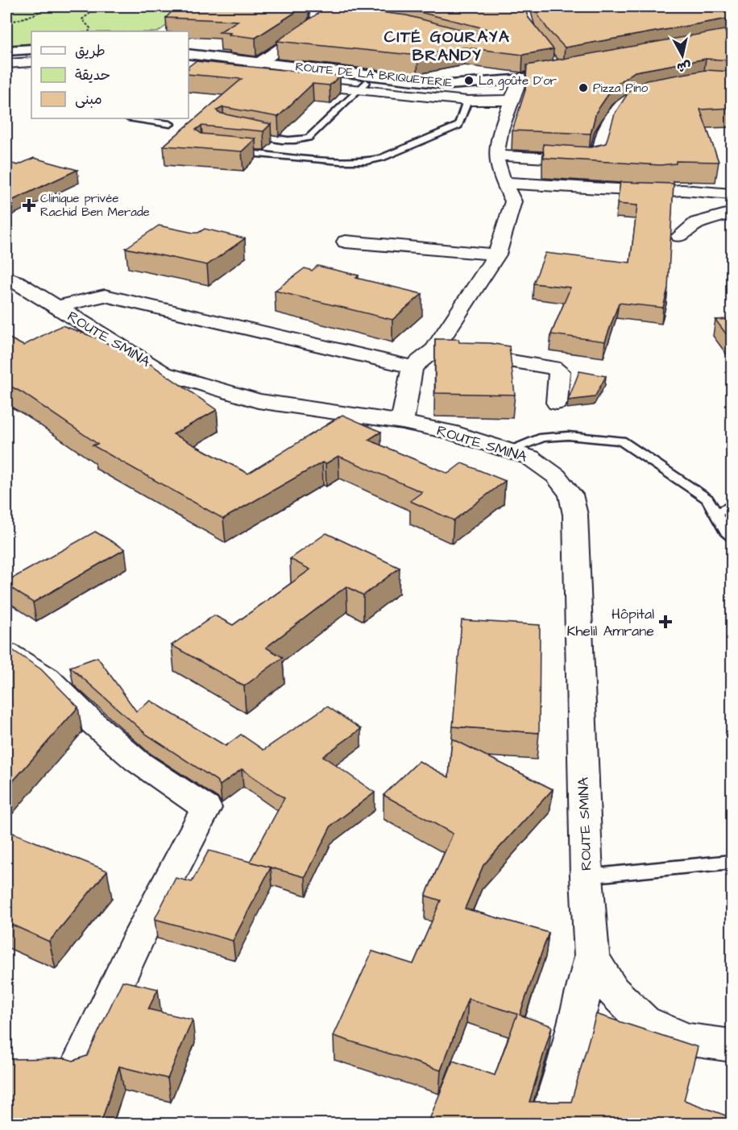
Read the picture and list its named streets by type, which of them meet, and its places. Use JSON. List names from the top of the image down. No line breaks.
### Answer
{"streets":{"street":["ROUTE DE LA BRIQUETERIE","ROUTE SMINA"]},"districts":["CITÉ GOURAYA BRANDY"],"places":{"other":["La goûte D'or","Pizza Pino"],"health":["Clinique privée Rachid Ben Merade","Hôpital Khelil Amrane"]},"legend":["طريق","حديقة","مبنى"],"north":"bottom"}
